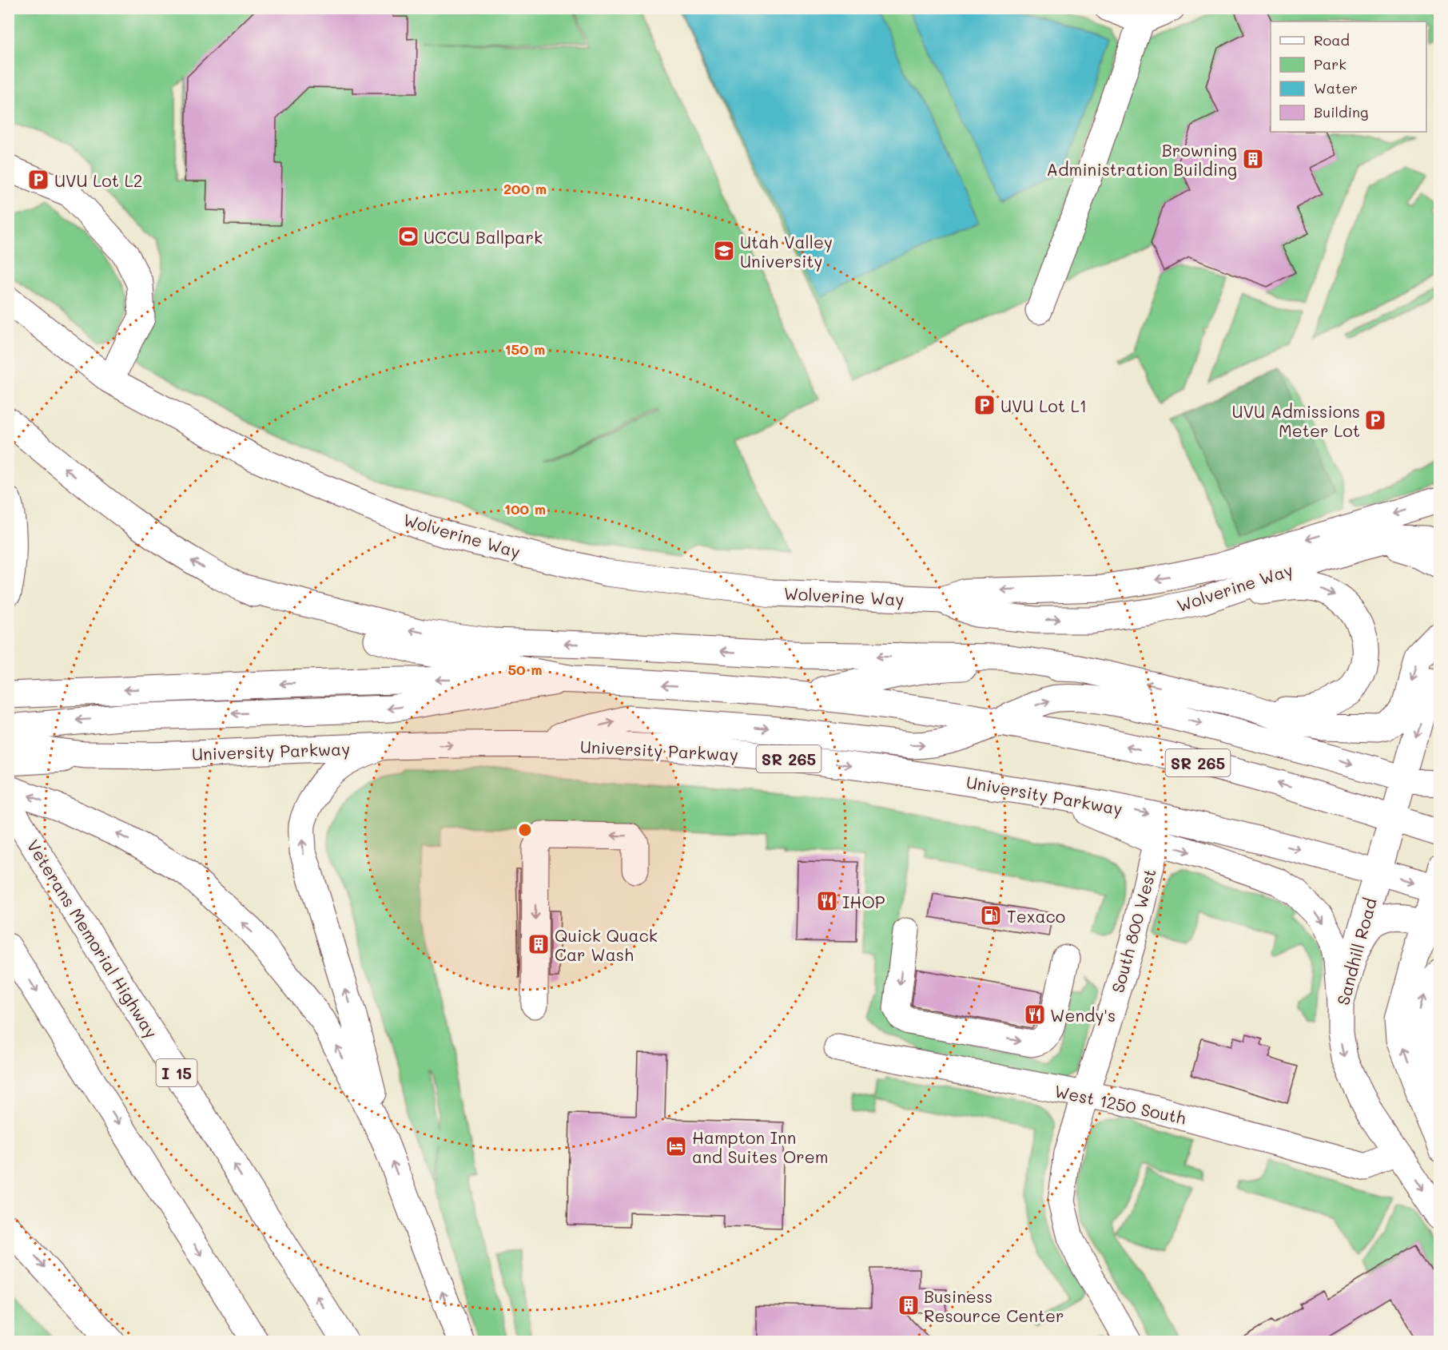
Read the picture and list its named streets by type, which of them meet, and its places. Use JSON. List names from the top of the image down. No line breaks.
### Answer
{"streets":{"main road":["Wolverine Way","University Parkway","SR 265","South 800 West","Veterans Memorial Highway","Sandhill Road","I 15","West 1250 South"]},"crossings":[["University Parkway","Sandhill Road"],["SR 265","Sandhill Road"],["South 800 West","West 1250 South"],["Sandhill Road","West 1250 South"]],"places":{"building":["Browning Administration Building","Quick Quack Car Wash","Business Resource Center"],"parking":["UVU Lot L2","UVU Lot L1","UVU Admissions Meter Lot"],"sports":["UCCU Ballpark"],"school or university":["Utah Valley University"],"restaurant":["IHOP","Wendy's"],"fuel station":["Texaco"],"hotel":["Hampton Inn and Suites Orem"]},"legend":["Road","Park","Water","Building"],"rings":["200 m","150 m","100 m","50 m"]}
